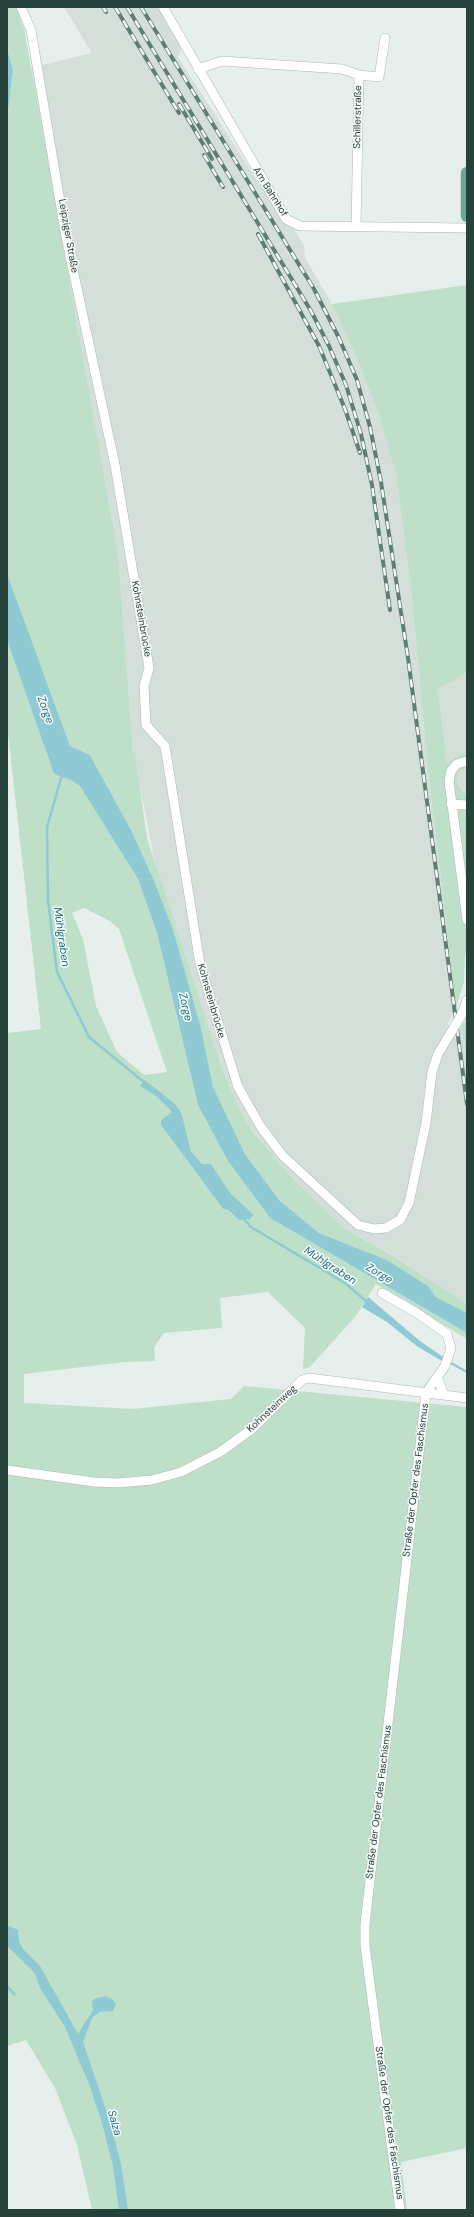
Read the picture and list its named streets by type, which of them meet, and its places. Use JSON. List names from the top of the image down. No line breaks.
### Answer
{"streets":{"street":["Schillerstraße","Am Bahnhof","Leipziger Straße","Kohnsteinbrücke","Kohnsteinweg","Straße der Opfer des Faschismus"]},"crossings":[["Schillerstraße","Am Bahnhof"],["Leipziger Straße","Kohnsteinbrücke"],["Kohnsteinweg","Straße der Opfer des Faschismus"]],"water":["Zorge","Mühlgraben","Salza"]}
